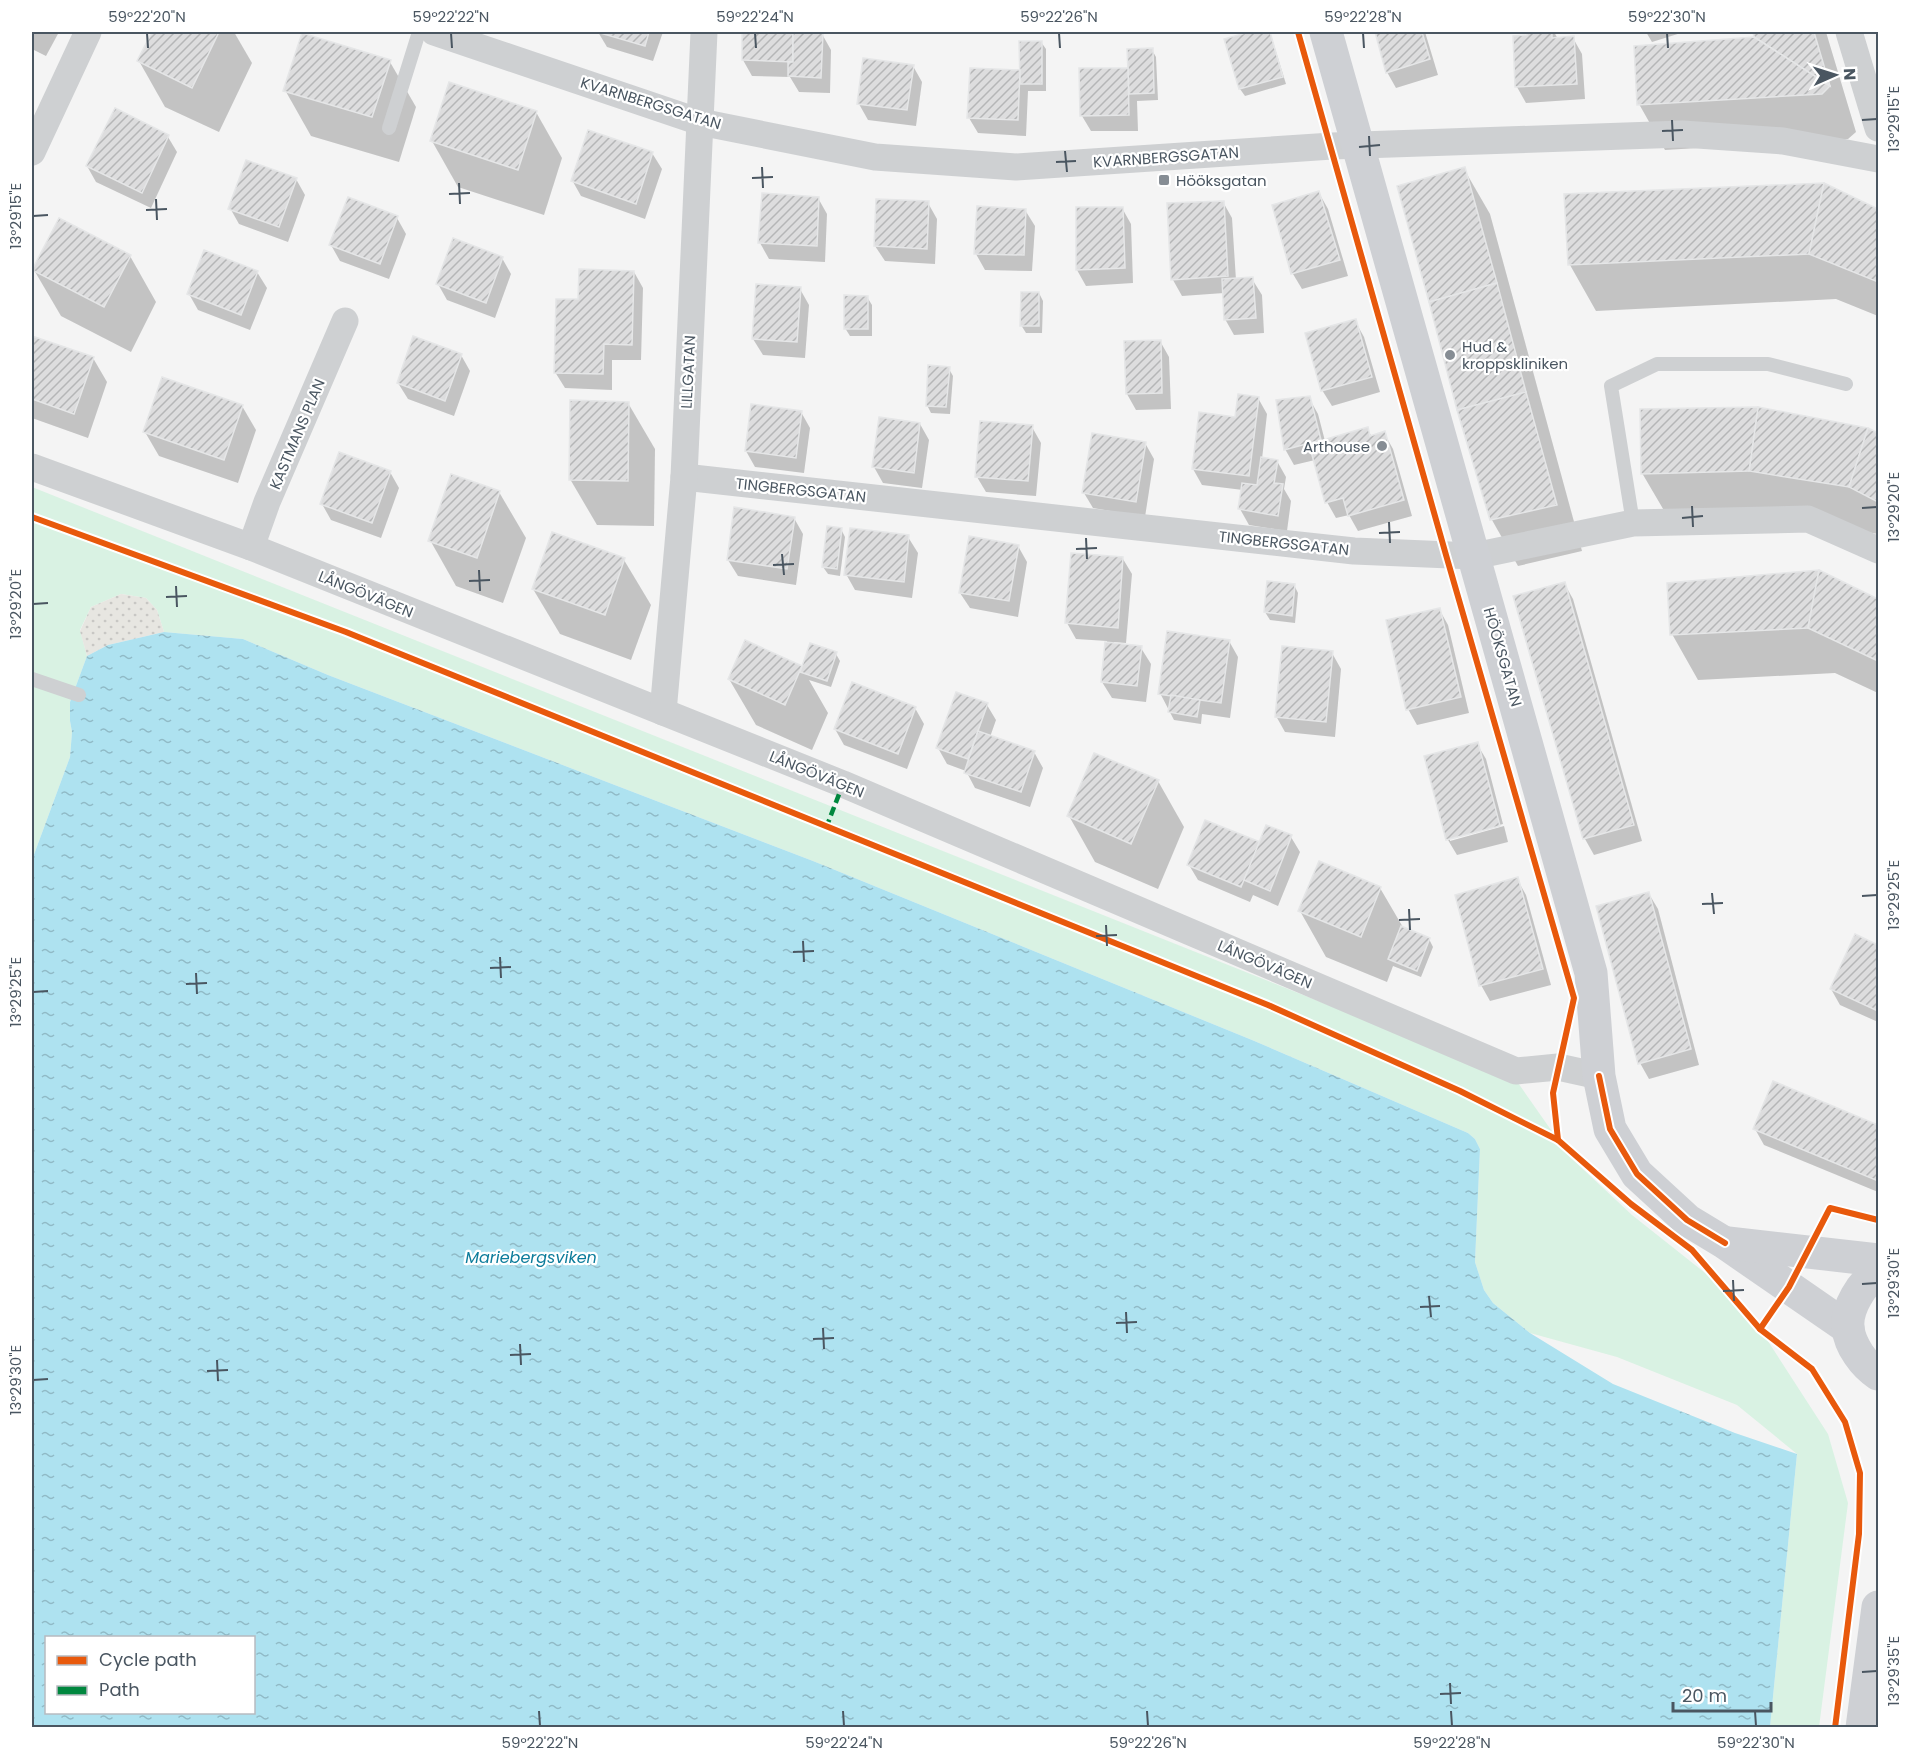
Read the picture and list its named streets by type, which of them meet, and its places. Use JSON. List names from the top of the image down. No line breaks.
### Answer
{"streets":{"street":["KVARNBERGSGATAN","LILLGATAN","KASTMANS PLAN","TINGBERGSGATAN","LÅNGÖVÄGEN","HÖÖKSGATAN"]},"crossings":[["KVARNBERGSGATAN","LILLGATAN"],["KVARNBERGSGATAN","HÖÖKSGATAN"],["LILLGATAN","TINGBERGSGATAN"],["LILLGATAN","LÅNGÖVÄGEN"],["KASTMANS PLAN","LÅNGÖVÄGEN"],["TINGBERGSGATAN","HÖÖKSGATAN"],["LÅNGÖVÄGEN","HÖÖKSGATAN"]],"water":["Mariebergsviken"],"places":{"transit":["Hööksgatan"],"other":["Hud & kroppskliniken","Arthouse"]},"legend":["Cycle path","Path"],"scale_bar":"20 m","north":"right","coordinates":["59°22'20\"N","59°22'22\"N","59°22'24\"N","59°22'26\"N","59°22'28\"N","59°22'30\"N","13°29'15\"E","13°29'20\"E","13°29'25\"E","13°29'30\"E","13°29'35\"E"]}
